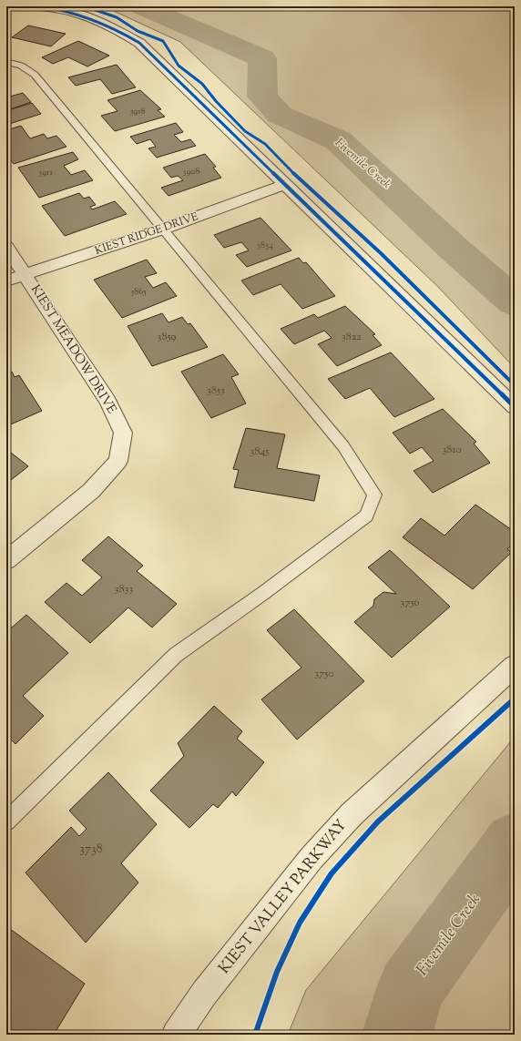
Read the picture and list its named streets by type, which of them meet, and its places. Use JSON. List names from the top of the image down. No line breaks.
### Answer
{"streets":{"street":["KIEST RIDGE DRIVE","KIEST MEADOW DRIVE","KIEST VALLEY PARKWAY"]},"crossings":[["KIEST RIDGE DRIVE","KIEST MEADOW DRIVE"]],"water":["Fivemile Creek"],"house_numbers":["3918","3908","3911","3834","3865","3859","3822","3853","3810","3845","3833","3756","3750","3738"]}
